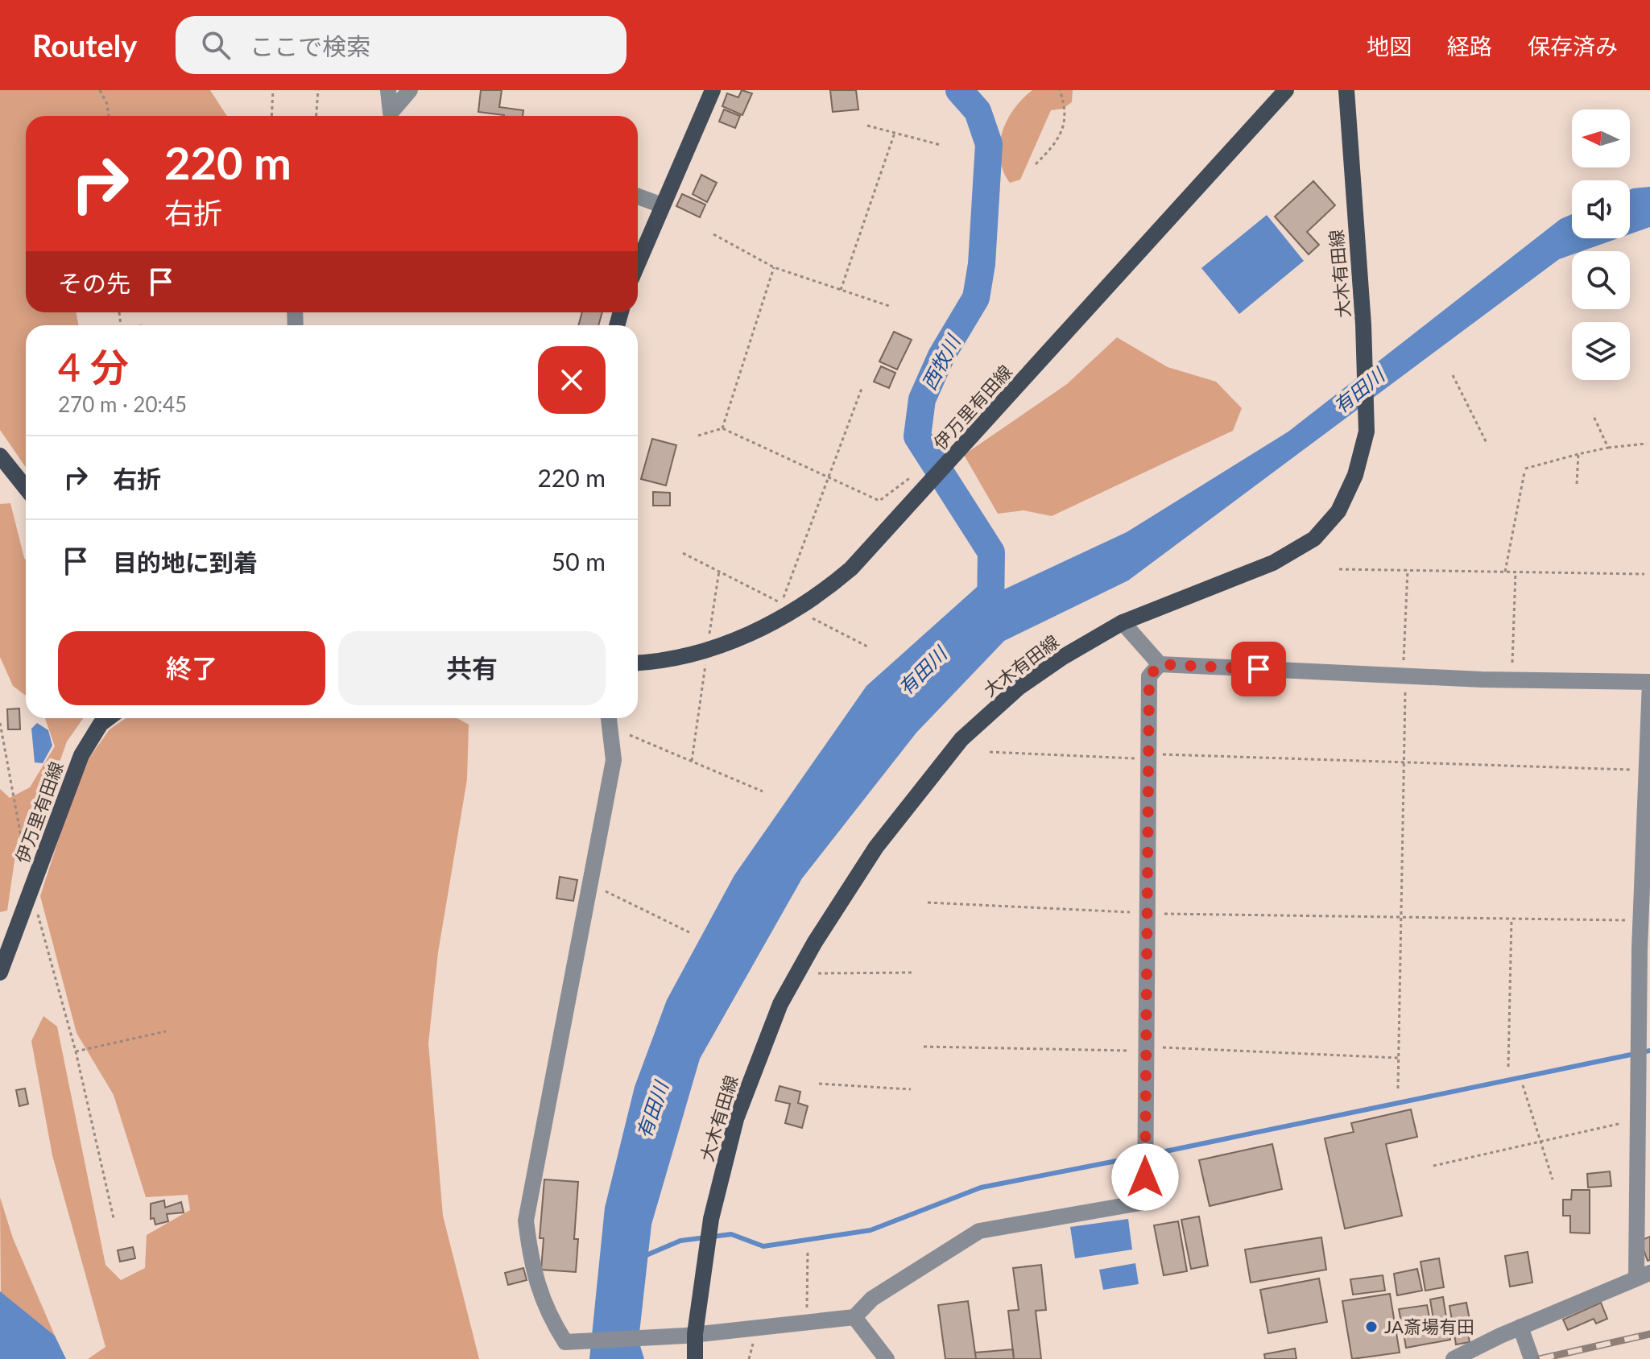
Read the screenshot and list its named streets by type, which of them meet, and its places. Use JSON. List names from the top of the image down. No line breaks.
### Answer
{"streets":{"main road":["大木有田線","伊万里有田線"]},"water":["西牧川","有田川"],"places":["JA斎場有田"],"north":"left","page":{"header":"Routely","search":"ここで検索","nav":["地図","経路","保存済み"],"turn":["220 m","右折"],"then":"その先","heading":["4 分","270 m · 20:45"],"list":[{"name":"右折","value":"220 m"},{"name":"目的地に到着","value":"50 m"}],"buttons":["終了","共有"]}}
